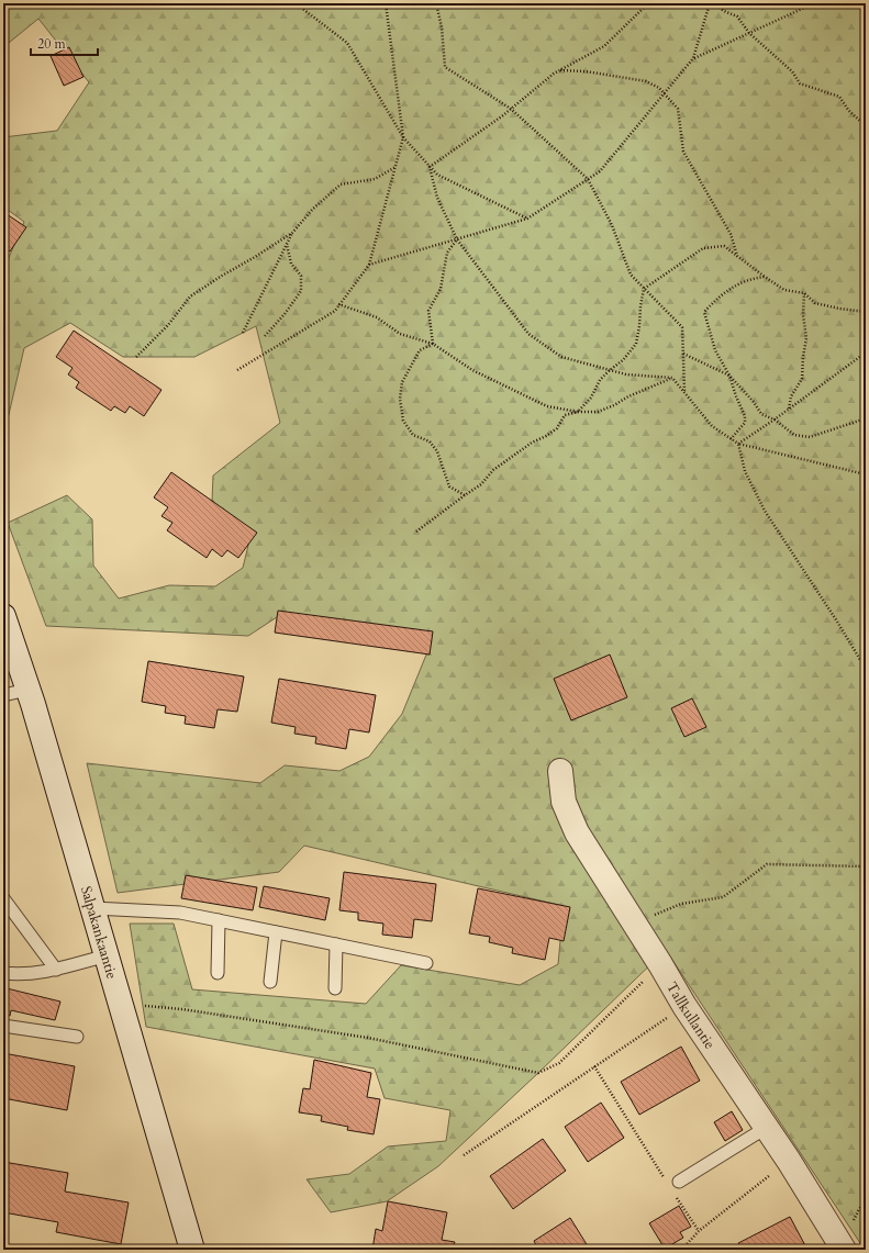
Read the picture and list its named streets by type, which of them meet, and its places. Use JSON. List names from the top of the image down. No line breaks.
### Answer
{"streets":{"street":["Salpakankaantie","Tallkullantie"]},"scale_bar":"20 m"}
